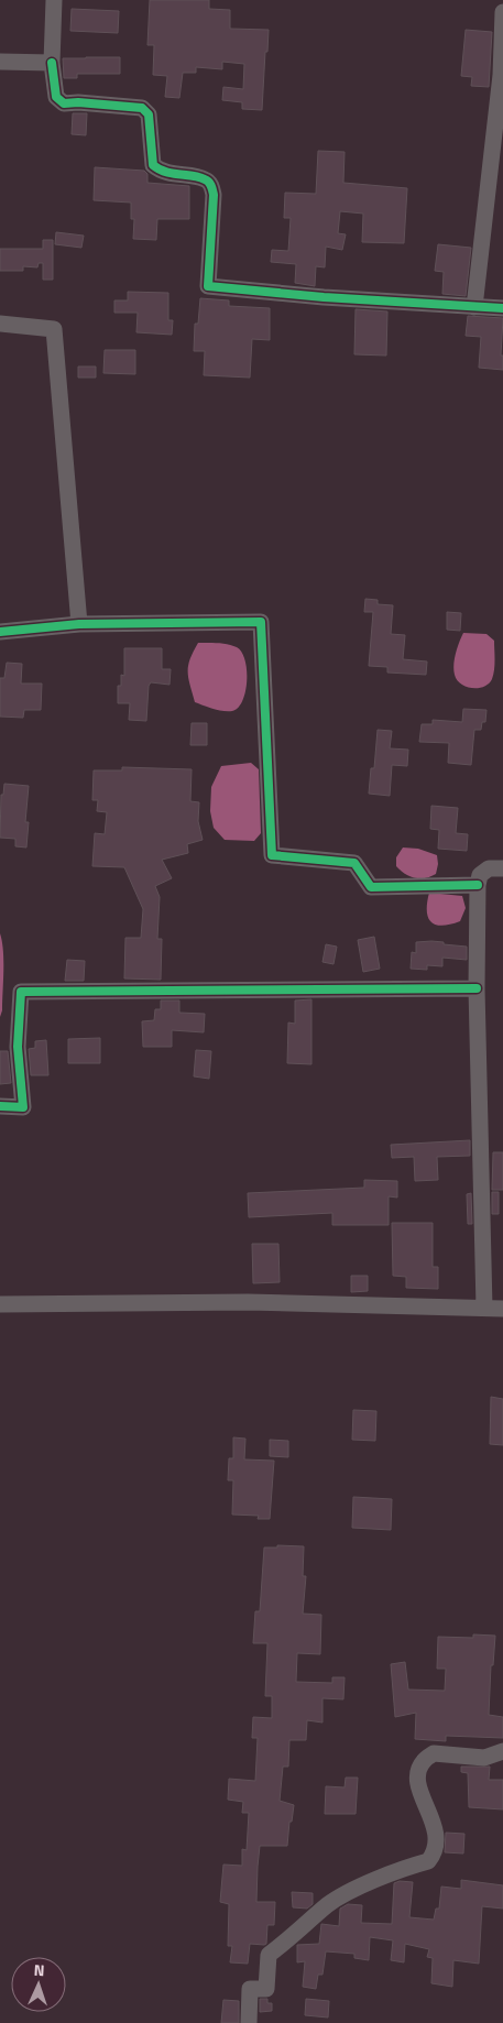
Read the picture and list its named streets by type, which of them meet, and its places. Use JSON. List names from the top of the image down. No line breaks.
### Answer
{"north":"top"}
